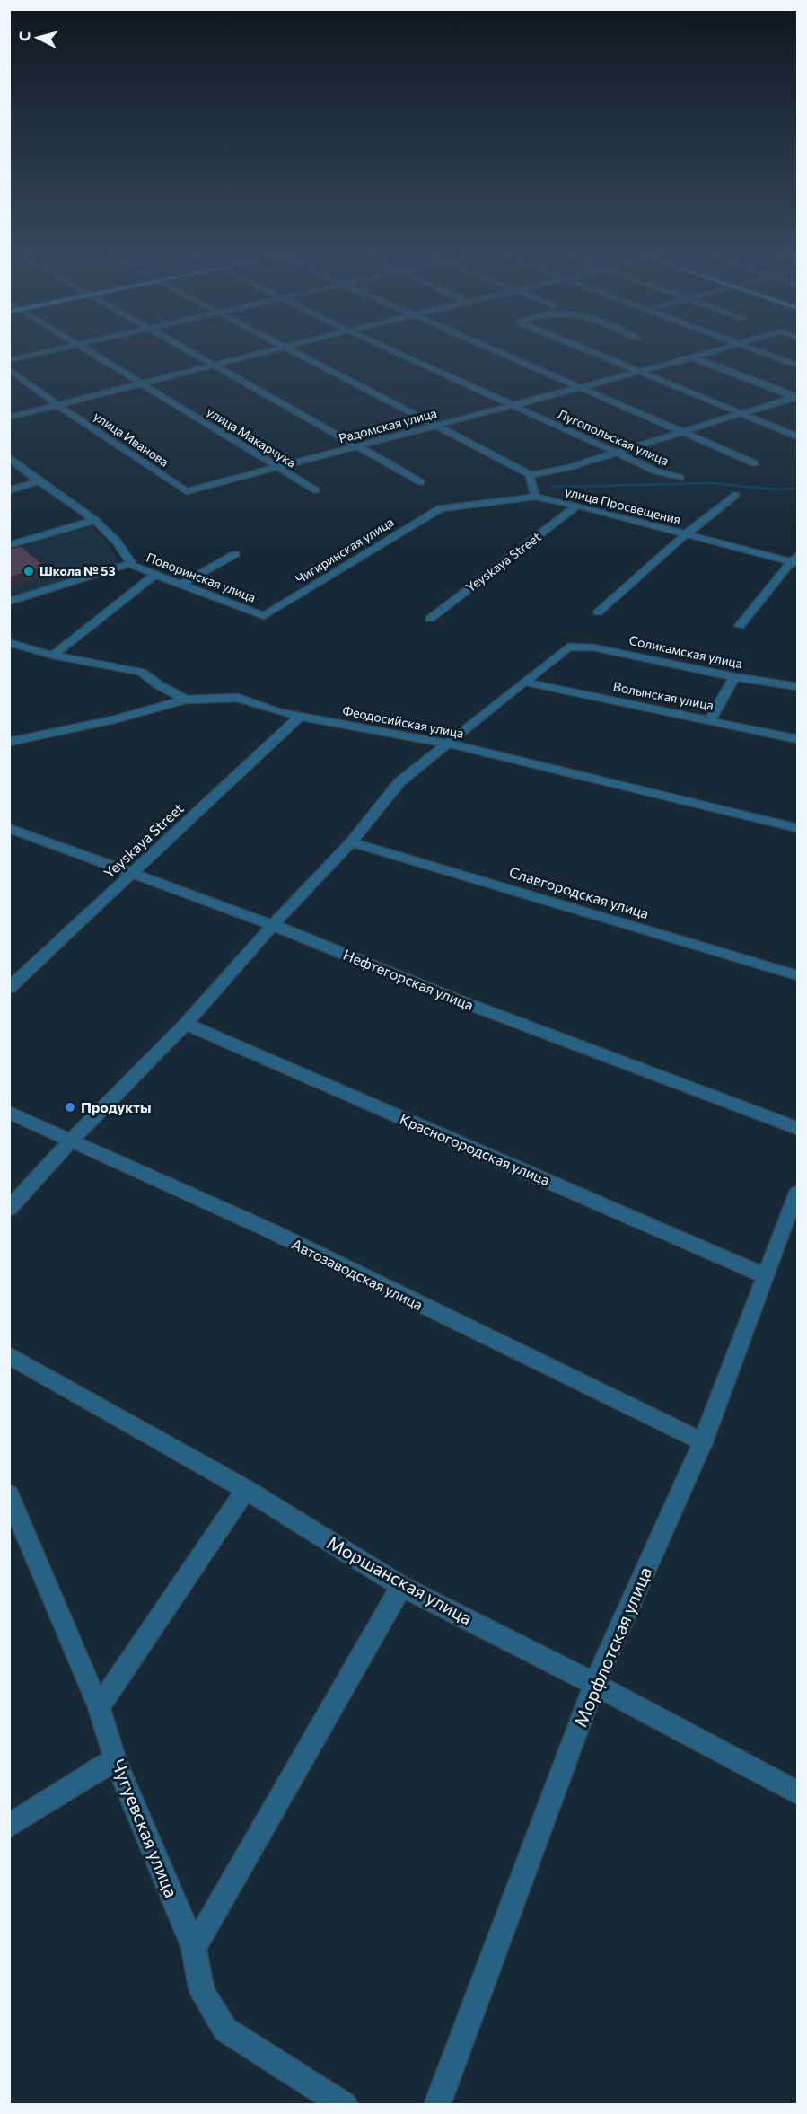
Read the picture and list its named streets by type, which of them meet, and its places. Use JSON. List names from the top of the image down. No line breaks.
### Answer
{"streets":{"street":["Радомская улица","улица Макарчука","Лугопольская улица","улица Иванова","улица Просвещения","Чигиринская улица","Yeyskaya Street","Поворинская улица","Соликамская улица","Волынская улица","Феодосийская улица","Славгородская улица","Нефтегорская улица","Красногородская улица","Автозаводская улица","Моршанская улица","Морфлотская улица","Чугуевская улица"]},"crossings":[["Радомская улица","улица Макарчука"],["Радомская улица","Лугопольская улица"],["Радомская улица","улица Иванова"],["улица Просвещения","Чигиринская улица"],["улица Просвещения","Yeyskaya Street"],["Чигиринская улица","Поворинская улица"],["Yeyskaya Street","Феодосийская улица"],["Yeyskaya Street","Нефтегорская улица"],["Соликамская улица","Волынская улица"],["Красногородская улица","Морфлотская улица"],["Автозаводская улица","Морфлотская улица"],["Моршанская улица","Морфлотская улица"]],"places":["Школа № 53","Продукты"],"north":"left"}
